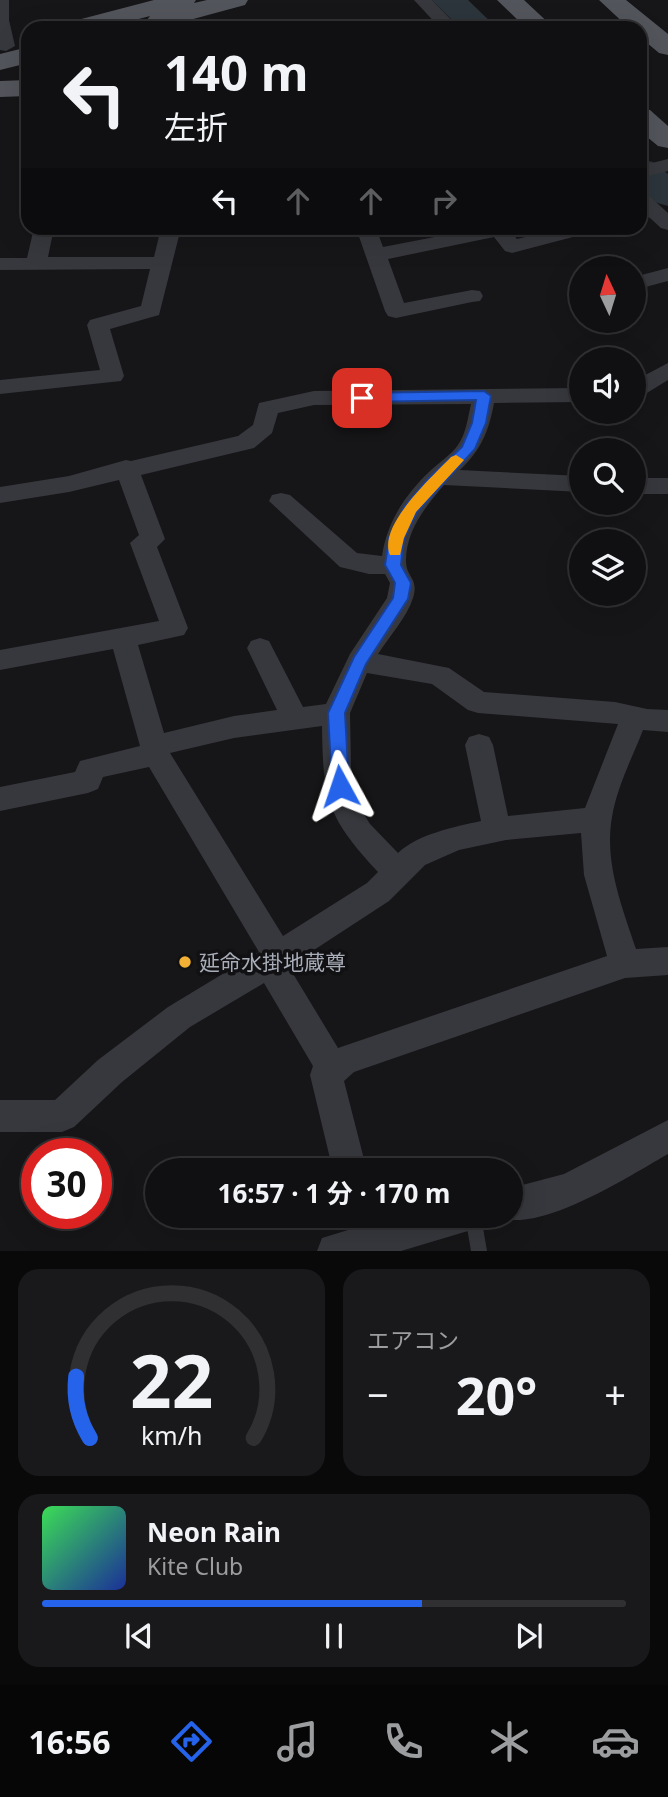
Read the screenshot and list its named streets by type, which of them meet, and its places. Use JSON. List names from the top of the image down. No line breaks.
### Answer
{"places":["延命水掛地蔵尊"],"north":"top","page":{"turn":["140 m","左折"],"limit":"30","trip":"16:57 · 1 分 · 170 m","tile":"エアコン","heat":["−","20°","+"],"song":["Neon Rain","Kite Club"],"tabs":"16:56","gauge":["22","km/h"]}}
